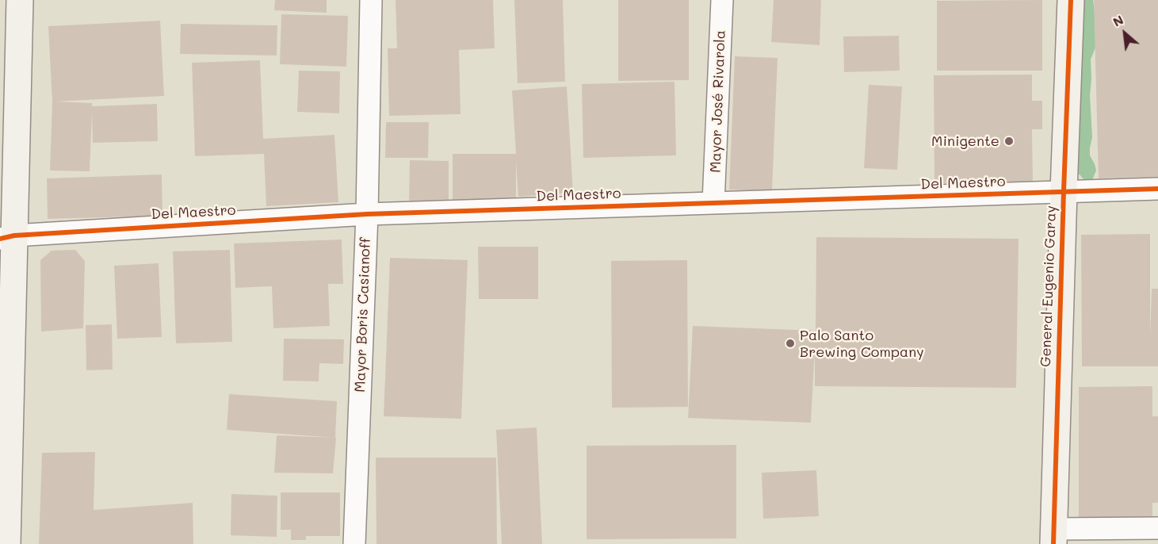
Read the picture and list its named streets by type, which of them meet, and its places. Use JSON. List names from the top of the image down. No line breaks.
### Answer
{"streets":{"main road":["General Eugenio Garay"],"street":["Mayor José Rivarola","Del Maestro","Mayor Boris Casianoff"]},"crossings":[["Mayor José Rivarola","Del Maestro"],["Del Maestro","General Eugenio Garay"],["Del Maestro","Mayor Boris Casianoff"]],"places":["Minigente","Palo Santo Brewing Company"],"north":"top left"}
